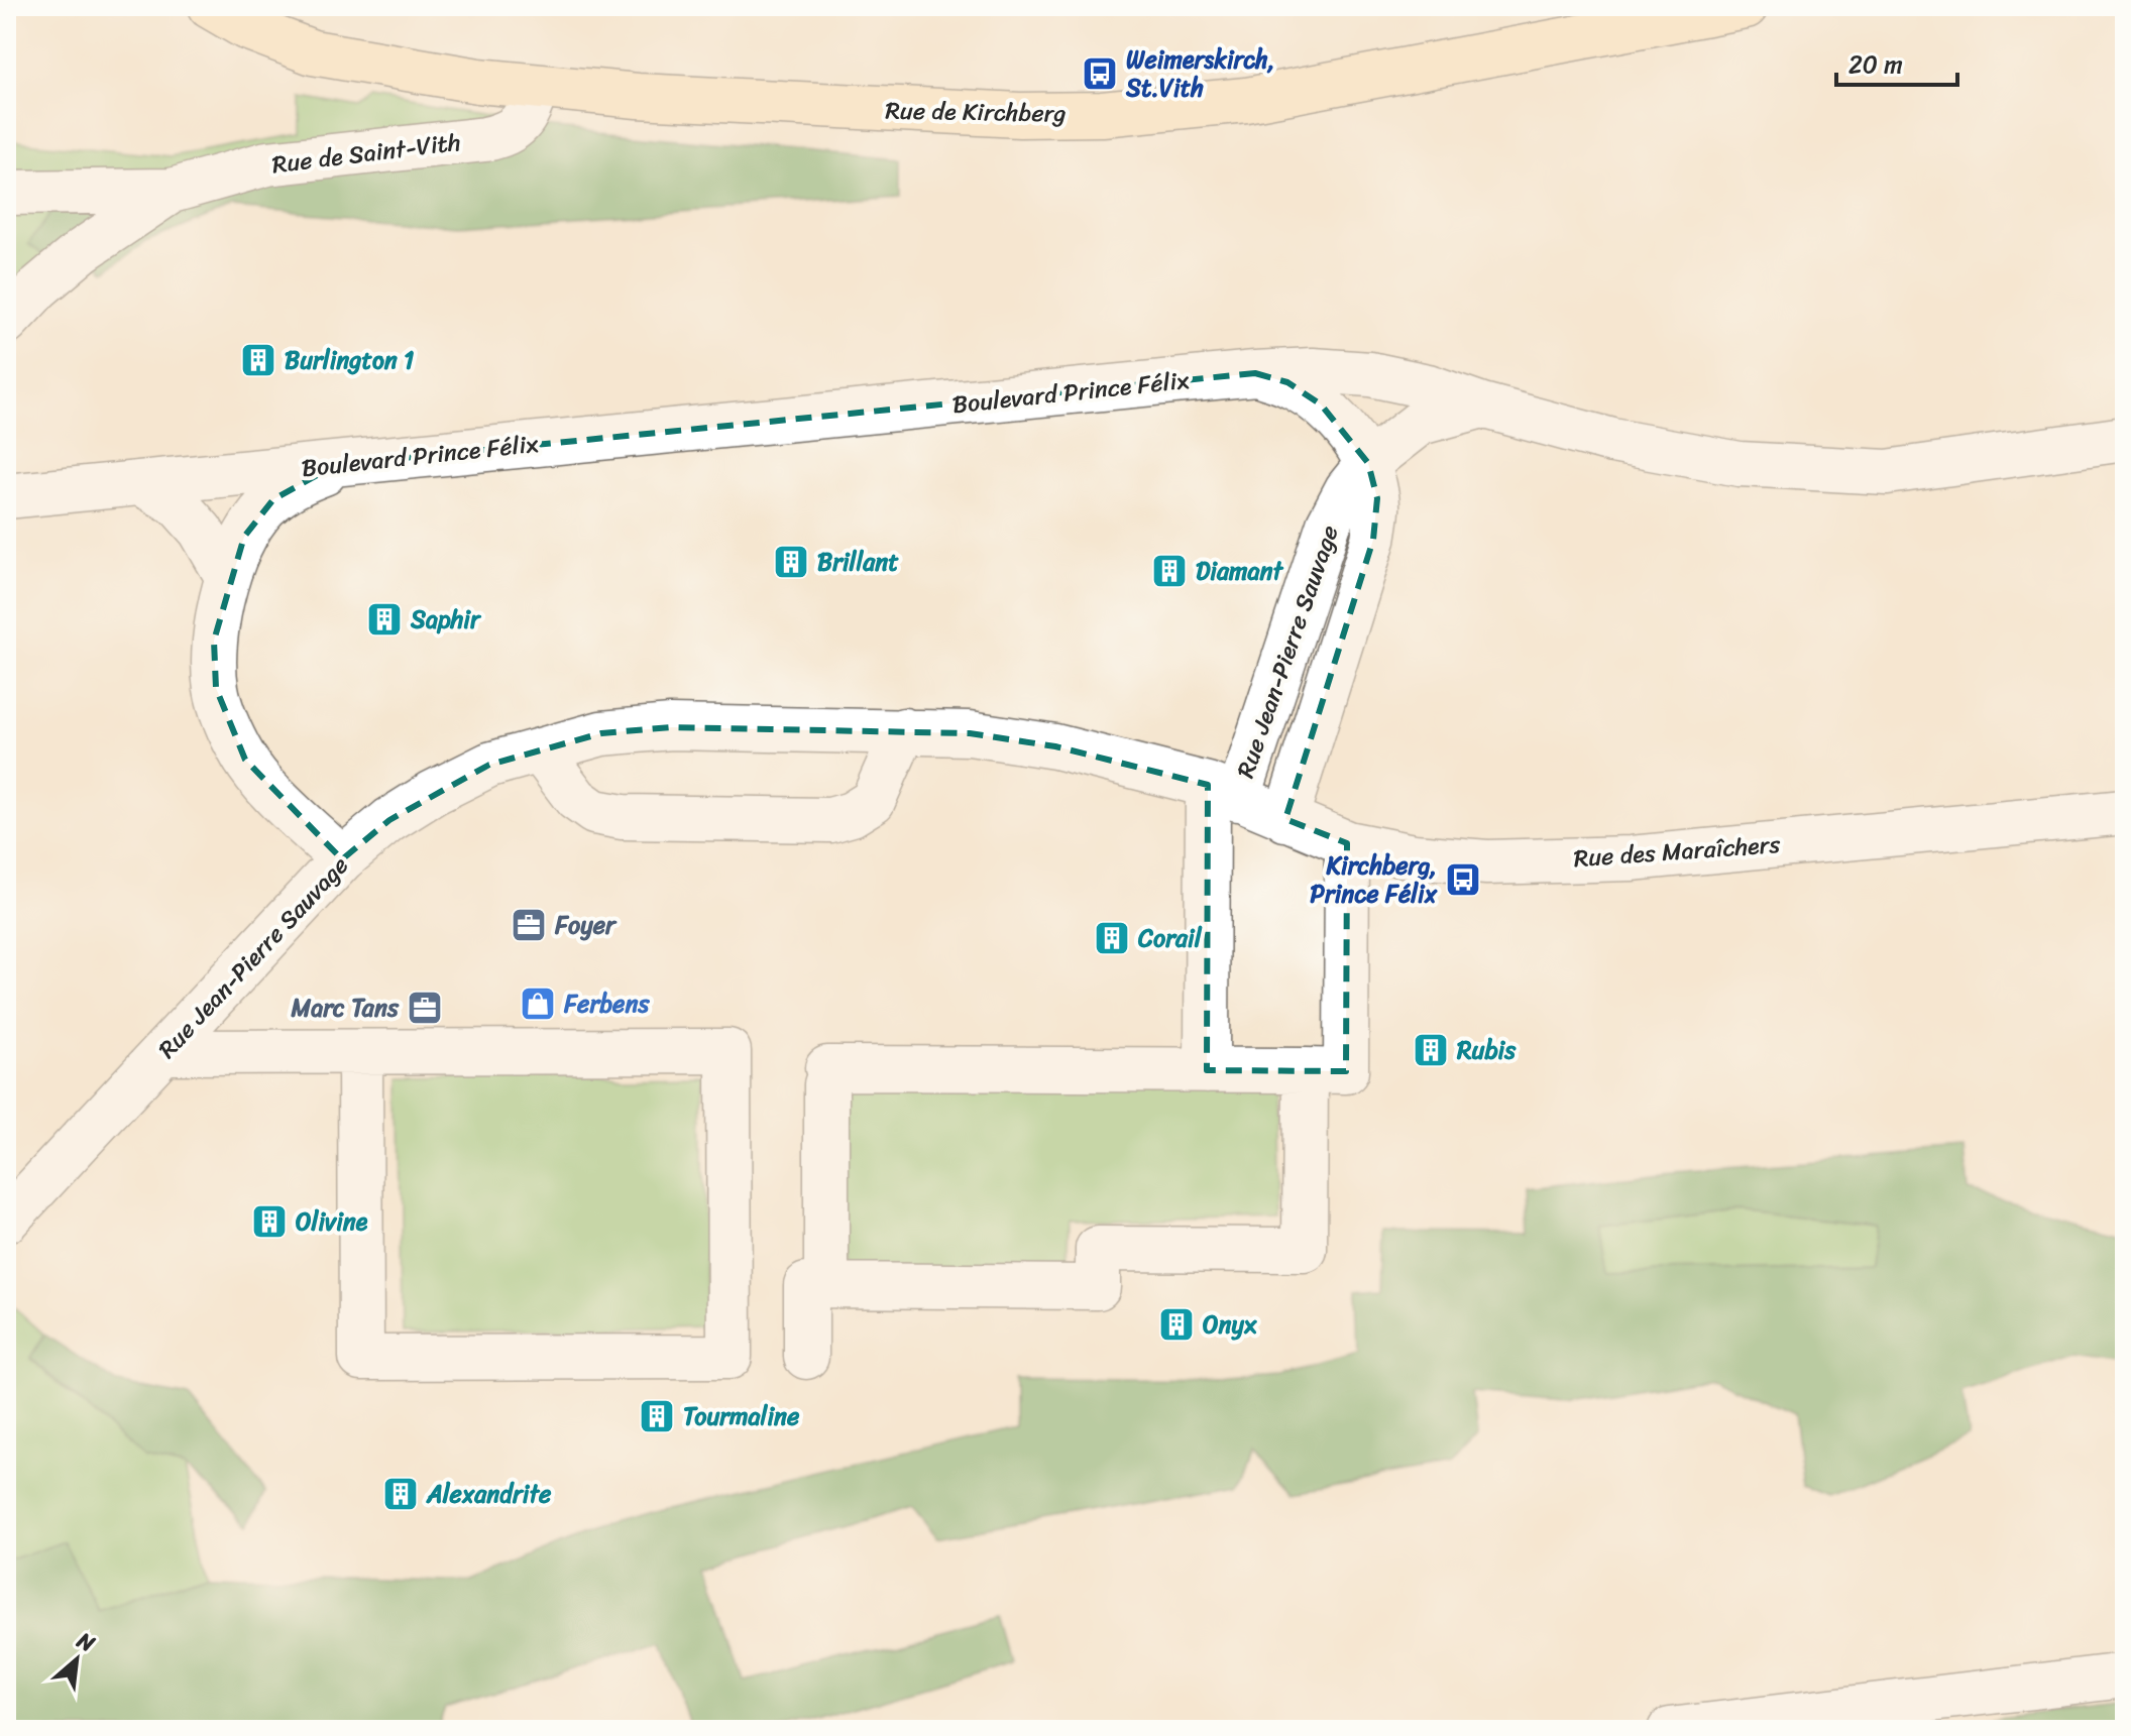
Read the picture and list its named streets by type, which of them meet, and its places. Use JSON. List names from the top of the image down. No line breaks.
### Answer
{"streets":{"main road":["Rue de Kirchberg"],"street":["Rue de Saint-Vith","Boulevard Prince Félix","Rue Jean-Pierre Sauvage","Rue des Maraîchers"]},"crossings":[["Rue de Kirchberg","Rue de Saint-Vith"],["Boulevard Prince Félix","Rue Jean-Pierre Sauvage"],["Rue Jean-Pierre Sauvage","Rue des Maraîchers"]],"places":{"bus stop":["Weimerskirch, St.Vith","Kirchberg, Prince Félix"],"building":["Burlington 1","Brillant","Diamant","Saphir","Corail","Rubis","Olivine","Onyx","Tourmaline","Alexandrite"],"office":["Foyer","Marc Tans"],"shop":["Ferbens"]},"scale_bar":"20 m","north":"top right"}
